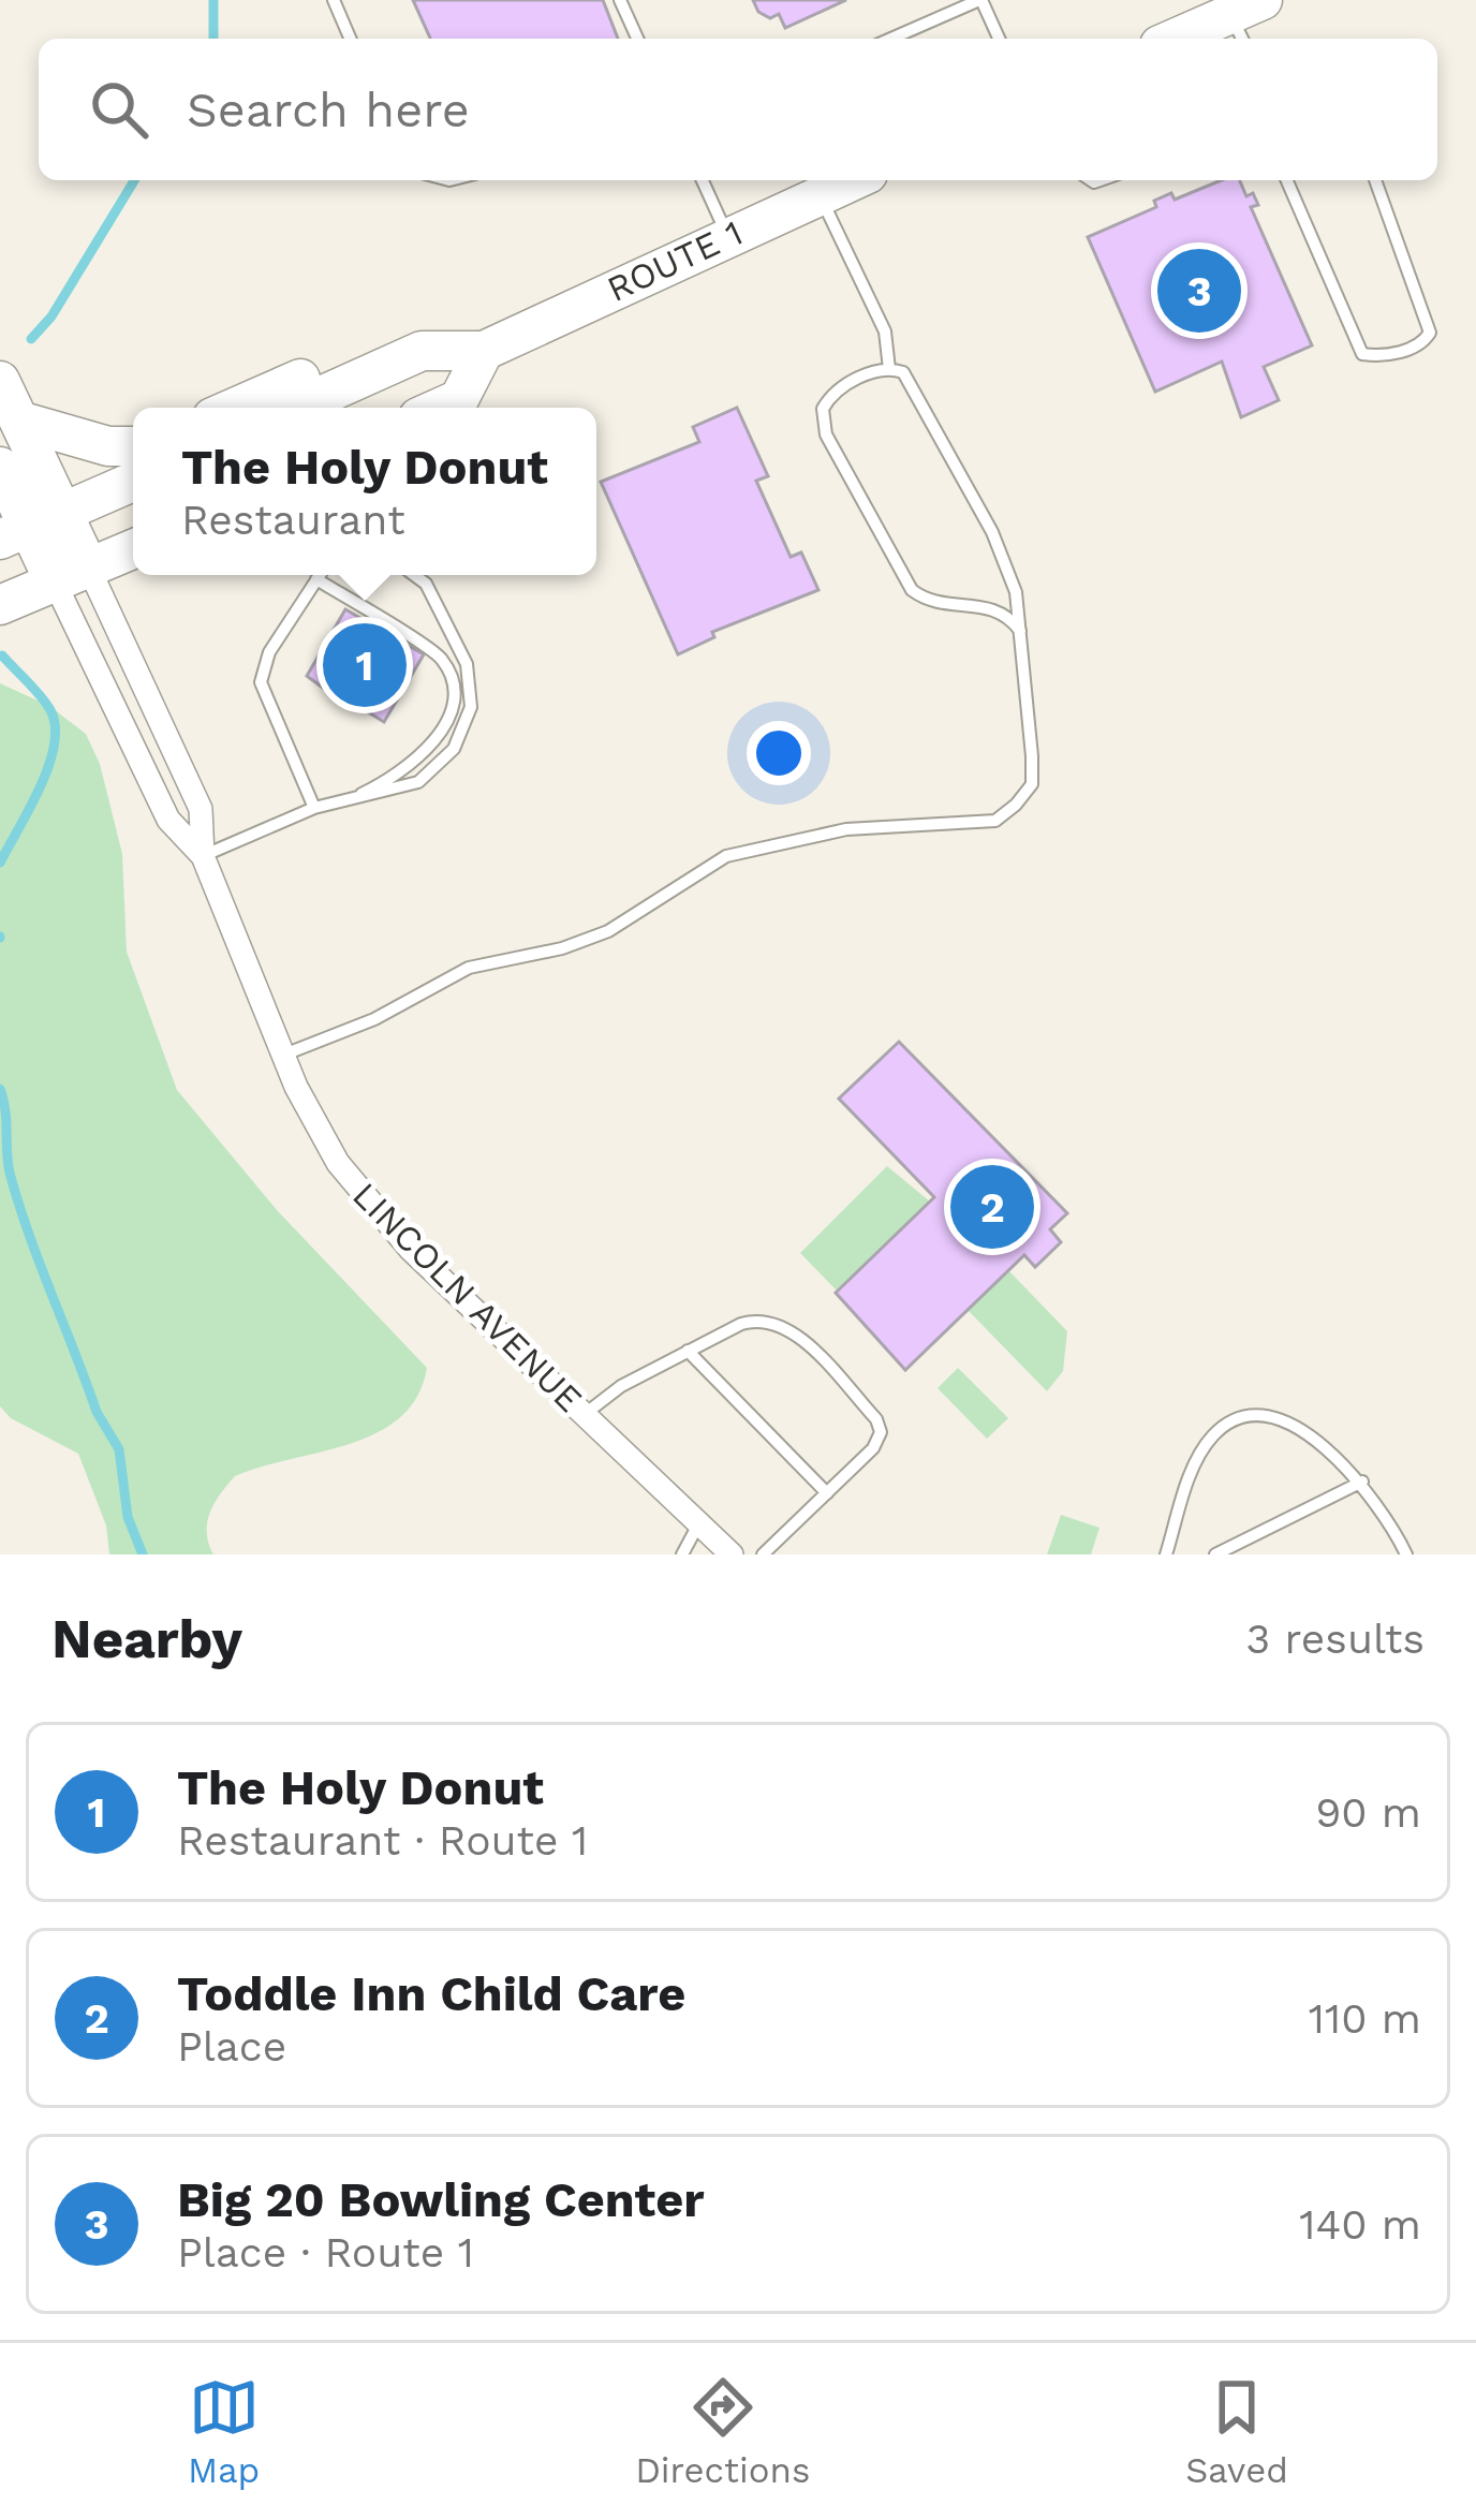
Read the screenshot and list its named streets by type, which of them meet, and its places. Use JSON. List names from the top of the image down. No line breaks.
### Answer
{"streets":{"main road":["ROUTE 1"],"street":["LINCOLN AVENUE"]},"page":{"search":"Search here","pins":["3","1","2"],"popup":["The Holy Donut","Restaurant"],"heading":["Nearby","3 results"],"list":[{"mark":"1","name":"The Holy Donut","note":"Restaurant · Route 1","value":"90 m"},{"mark":"2","name":"Toddle Inn Child Care","note":"Place","value":"110 m"},{"mark":"3","name":"Big 20 Bowling Center","note":"Place · Route 1","value":"140 m"}],"nav":["Map","Directions","Saved"]}}
